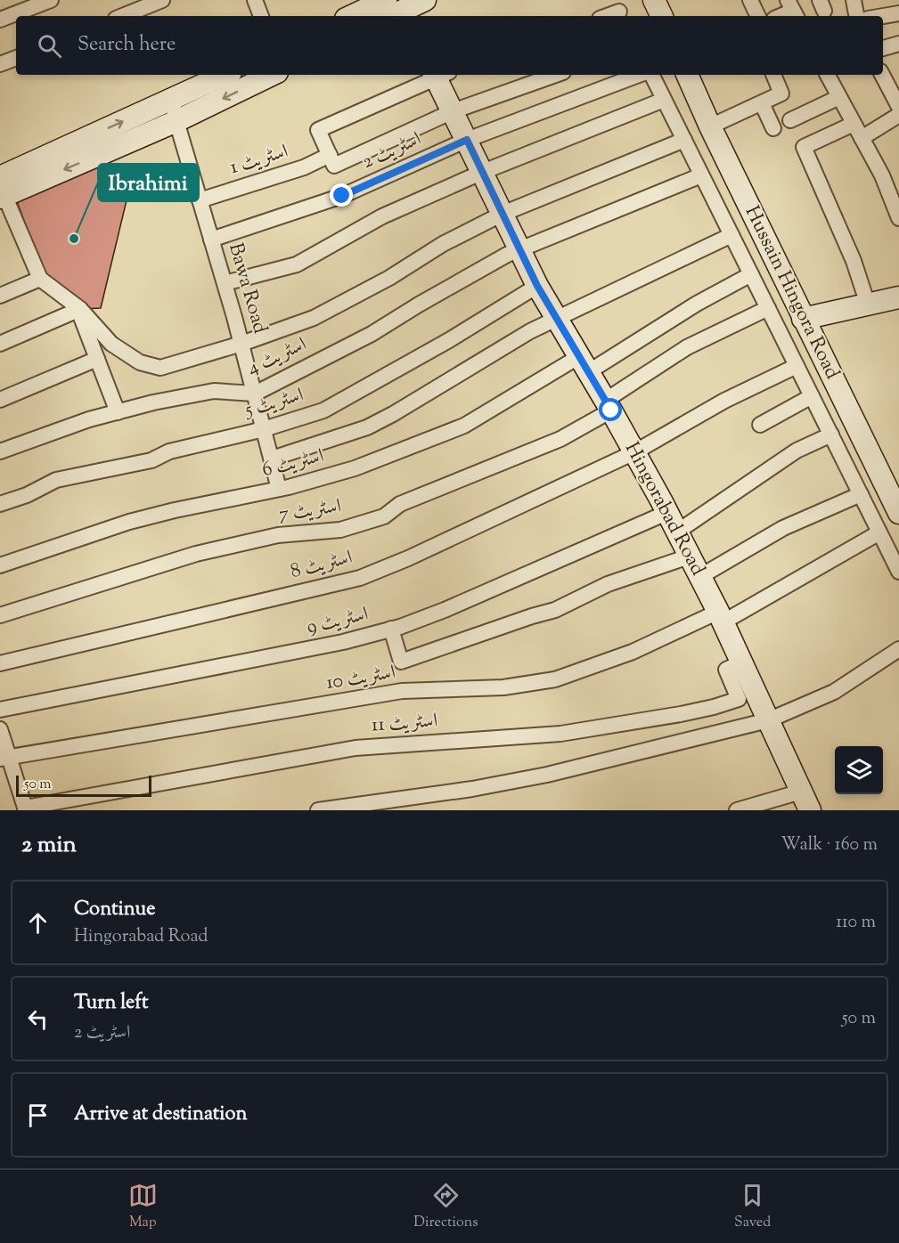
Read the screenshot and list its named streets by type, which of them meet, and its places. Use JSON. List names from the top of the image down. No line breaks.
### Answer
{"streets":{"street":["اسٹریٹ 2","اسٹریٹ 1","Bawa Road","Hussain Hingora Road","اسٹریٹ 4","اسٹریٹ 5","اسٹریٹ 6","Hingorabad Road","اسٹریٹ 7","اسٹریٹ 8","اسٹریٹ 9","اسٹریٹ 10","اسٹریٹ 11"]},"crossings":[["اسٹریٹ 2","Bawa Road"],["اسٹریٹ 2","Hingorabad Road"],["اسٹریٹ 1","Bawa Road"],["Bawa Road","اسٹریٹ 4"],["Bawa Road","اسٹریٹ 5"],["Bawa Road","اسٹریٹ 6"],["اسٹریٹ 4","Hingorabad Road"],["اسٹریٹ 5","Hingorabad Road"],["اسٹریٹ 6","Hingorabad Road"],["Hingorabad Road","اسٹریٹ 7"],["Hingorabad Road","اسٹریٹ 8"],["Hingorabad Road","اسٹریٹ 9"],["Hingorabad Road","اسٹریٹ 10"],["Hingorabad Road","اسٹریٹ 11"]],"places":["Ibrahimi"],"scale_bar":"50 m","page":{"search":"Search here","scale":"50 m","heading":["2 min","Walk · 160 m"],"list":[["Continue","Hingorabad Road","110 m"],["Turn left","اسٹریٹ 2","50 m"],"Arrive at destination"],"nav":["Map","Directions","Saved"]}}
